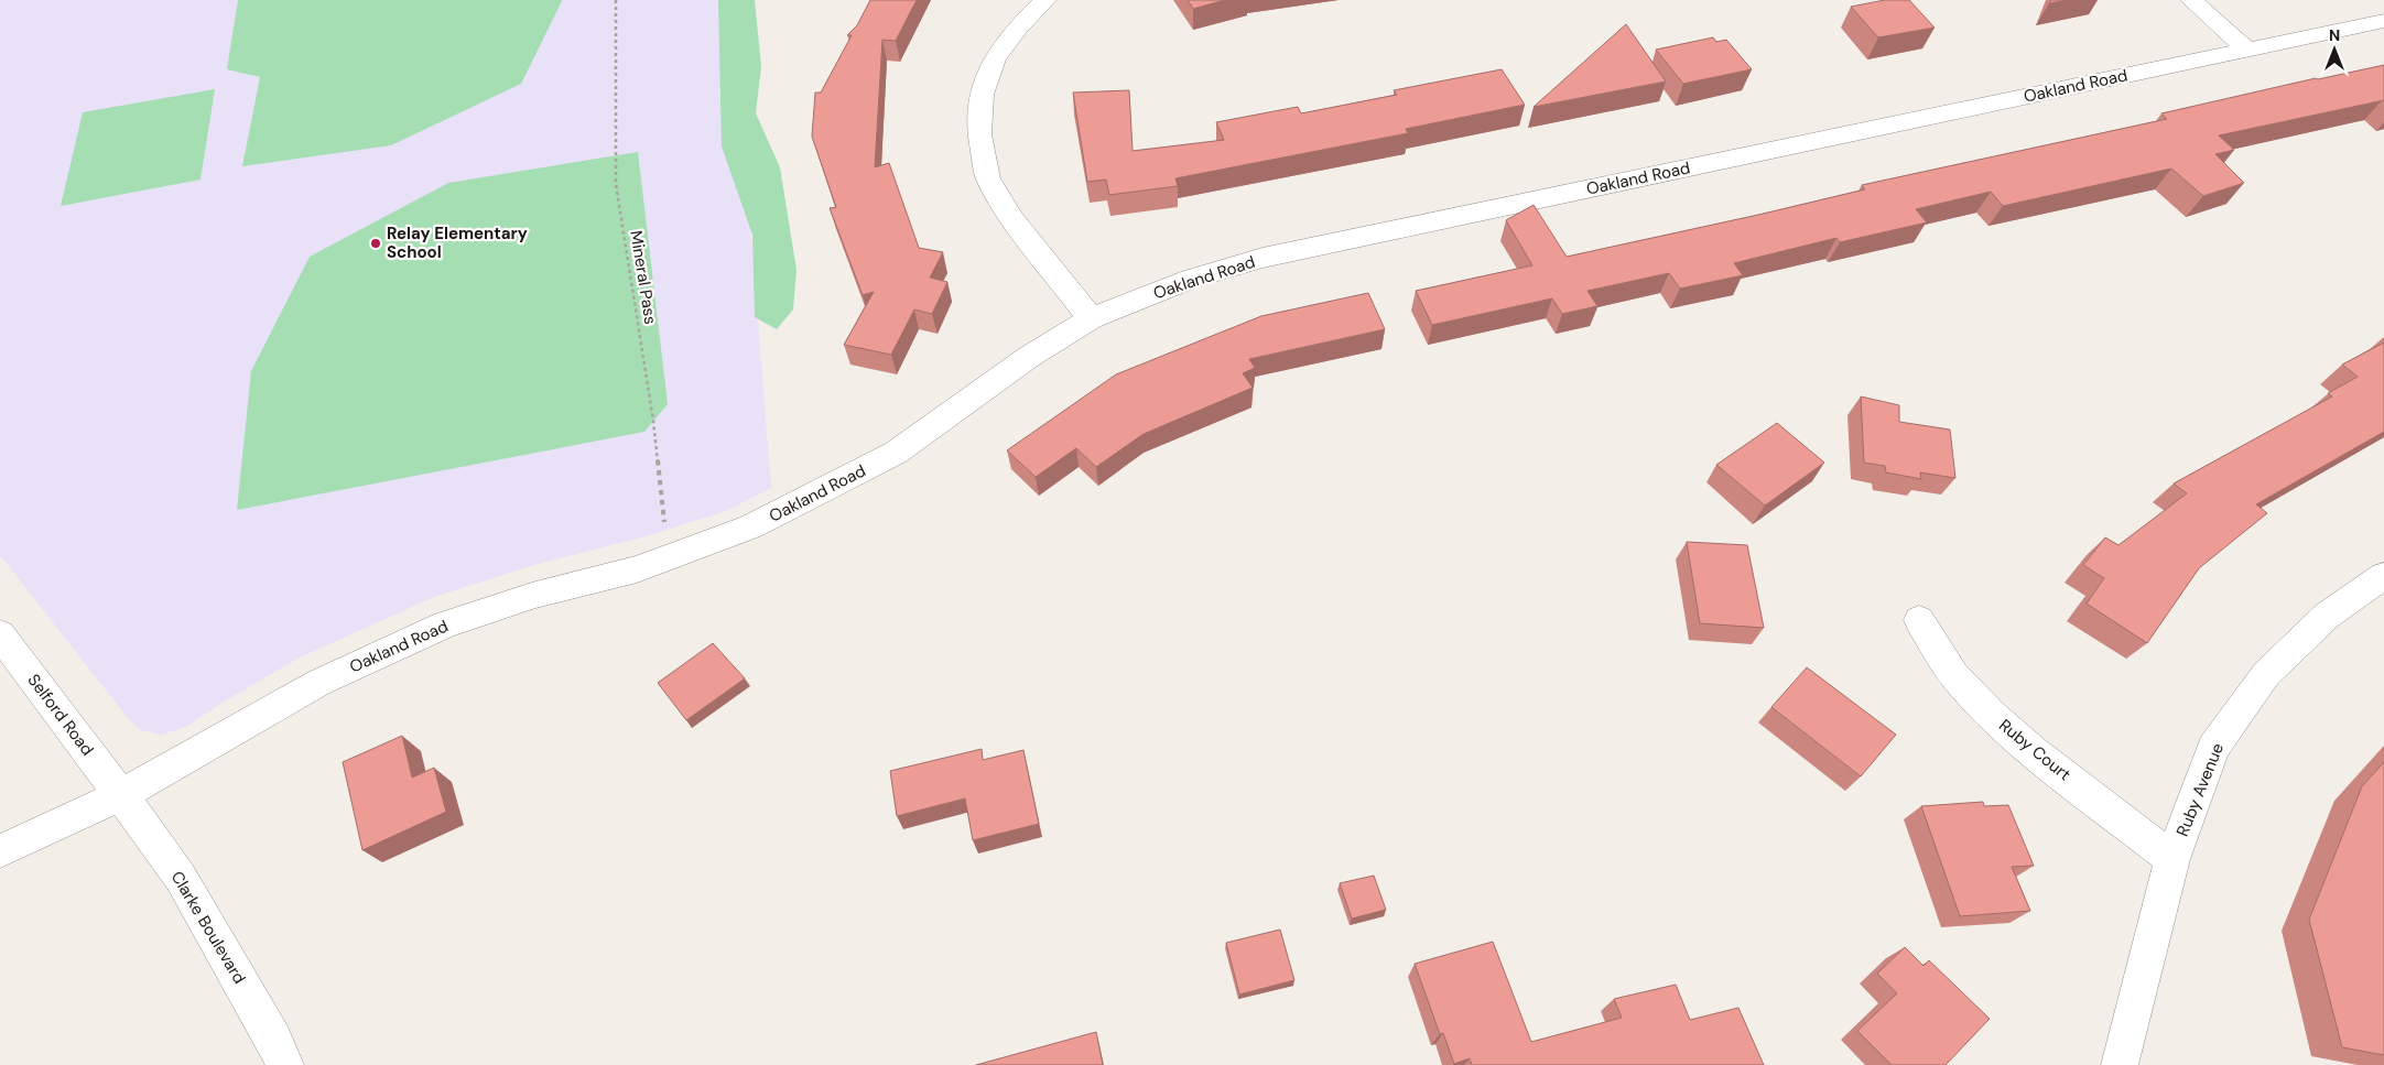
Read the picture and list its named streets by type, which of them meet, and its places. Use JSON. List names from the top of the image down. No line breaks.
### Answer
{"streets":{"street":["Oakland Road","Selford Road","Ruby Court","Ruby Avenue","Clarke Boulevard"],"path":["Mineral Pass"]},"crossings":[["Oakland Road","Mineral Pass"],["Oakland Road","Selford Road"],["Oakland Road","Clarke Boulevard"],["Selford Road","Clarke Boulevard"],["Ruby Court","Ruby Avenue"]],"places":["Relay Elementary School"],"north":"top"}
